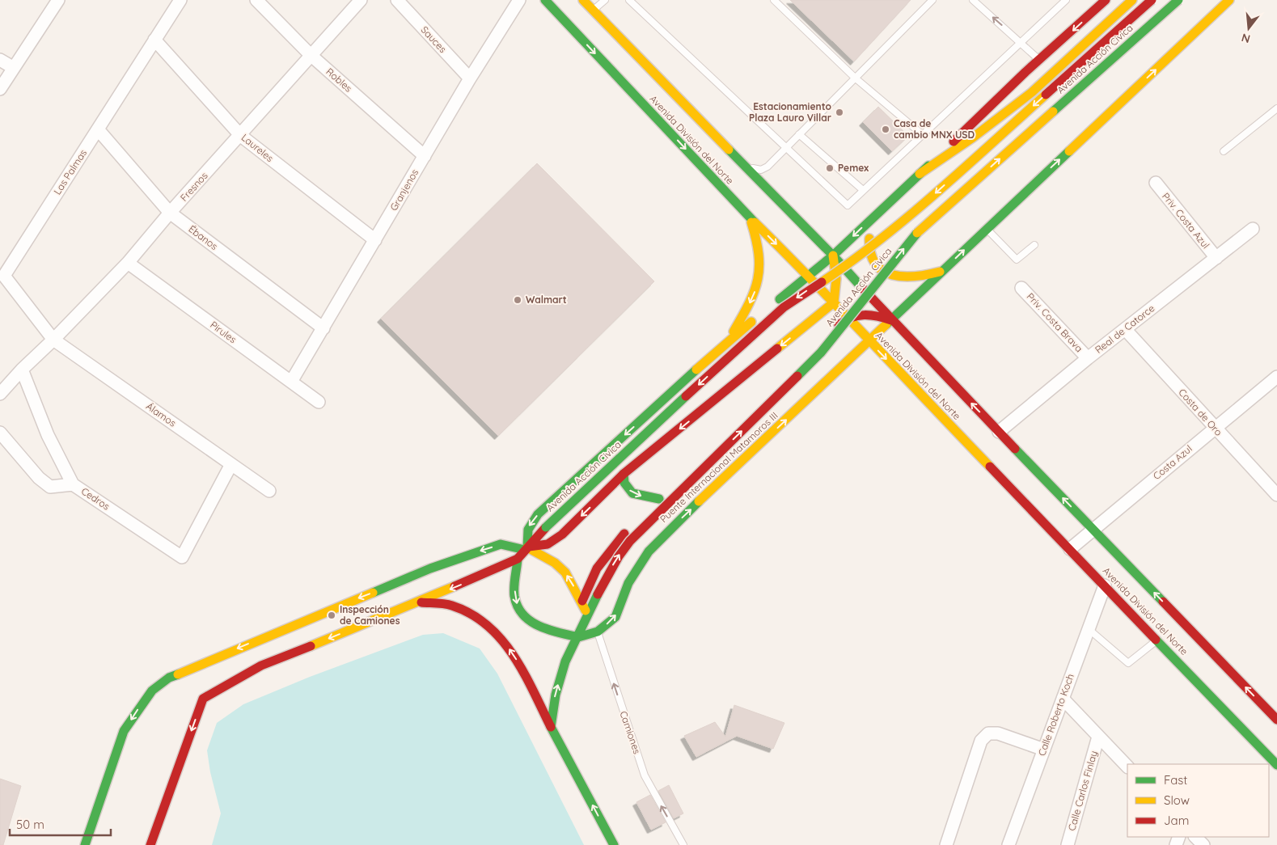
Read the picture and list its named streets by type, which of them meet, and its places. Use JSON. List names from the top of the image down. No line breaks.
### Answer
{"streets":{"main road":["Avenida Acción Civica","Avenida División del Norte","Puente Internacional Matamoros III"],"street":["Sauces","Robles","Laureles","Las Palmas","Fresnos","Granjenos","Priv. Costa Azul","Ébanos","Priv. Costa Brava","Real de Catorce","Pirules","Costa de Oro","Álamos","Costa Azul","Cedros","Calle Roberto Koch","Calle Carlos Finlay"],"lane":["Camiones"]},"crossings":[["Sauces","Granjenos"],["Avenida Acción Civica","Puente Internacional Matamoros III"],["Avenida Acción Civica","Camiones"],["Robles","Fresnos"],["Robles","Granjenos"],["Avenida División del Norte","Real de Catorce"],["Avenida División del Norte","Costa Azul"],["Avenida División del Norte","Puente Internacional Matamoros III"],["Avenida División del Norte","Calle Roberto Koch"],["Laureles","Las Palmas"],["Laureles","Fresnos"],["Laureles","Granjenos"],["Las Palmas","Fresnos"],["Las Palmas","Ébanos"],["Las Palmas","Álamos"],["Fresnos","Ébanos"],["Fresnos","Pirules"],["Fresnos","Álamos"],["Fresnos","Cedros"],["Granjenos","Ébanos"],["Granjenos","Pirules"],["Priv. Costa Azul","Real de Catorce"],["Priv. Costa Brava","Real de Catorce"],["Real de Catorce","Costa de Oro"],["Costa de Oro","Costa Azul"],["Álamos","Cedros"],["Puente Internacional Matamoros III","Camiones"]],"one_way":["Camiones"],"places":["Estacionamiento Plaza Lauro Villar","Casa de cambio MNX USD","Pemex","Walmart","Inspección de Camiones"],"legend":["Fast","Slow","Jam"],"scale_bar":"50 m","north":"bottom"}
